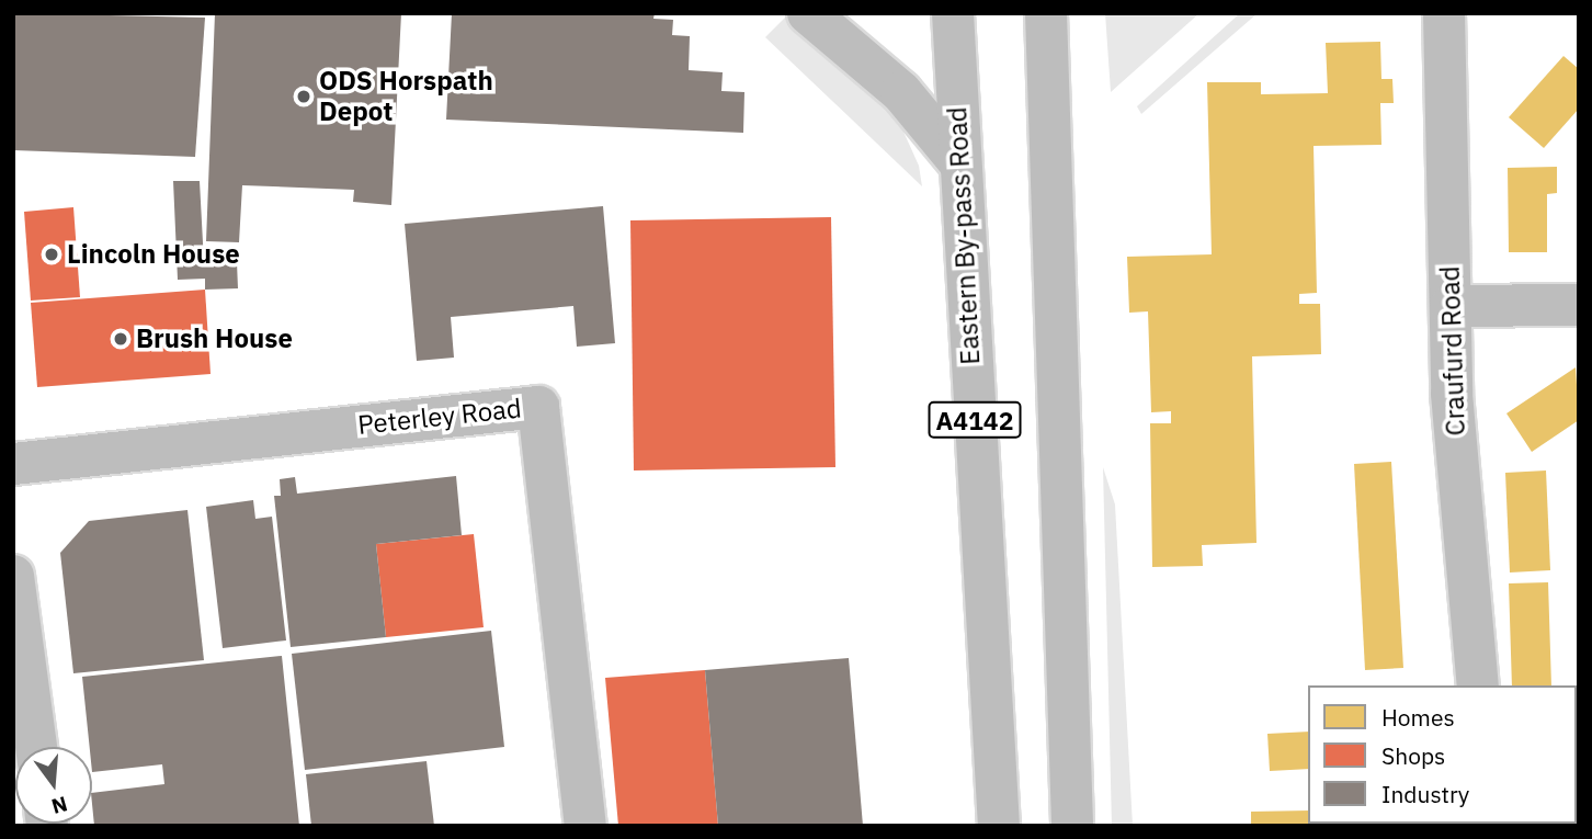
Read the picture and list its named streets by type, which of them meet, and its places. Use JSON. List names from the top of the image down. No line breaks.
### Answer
{"streets":{"main road":["Eastern By-pass Road","Craufurd Road","Peterley Road","A4142"]},"places":["ODS Horspath Depot","Lincoln House","Brush House"],"legend":["Homes","Shops","Industry"],"north":"bottom"}
